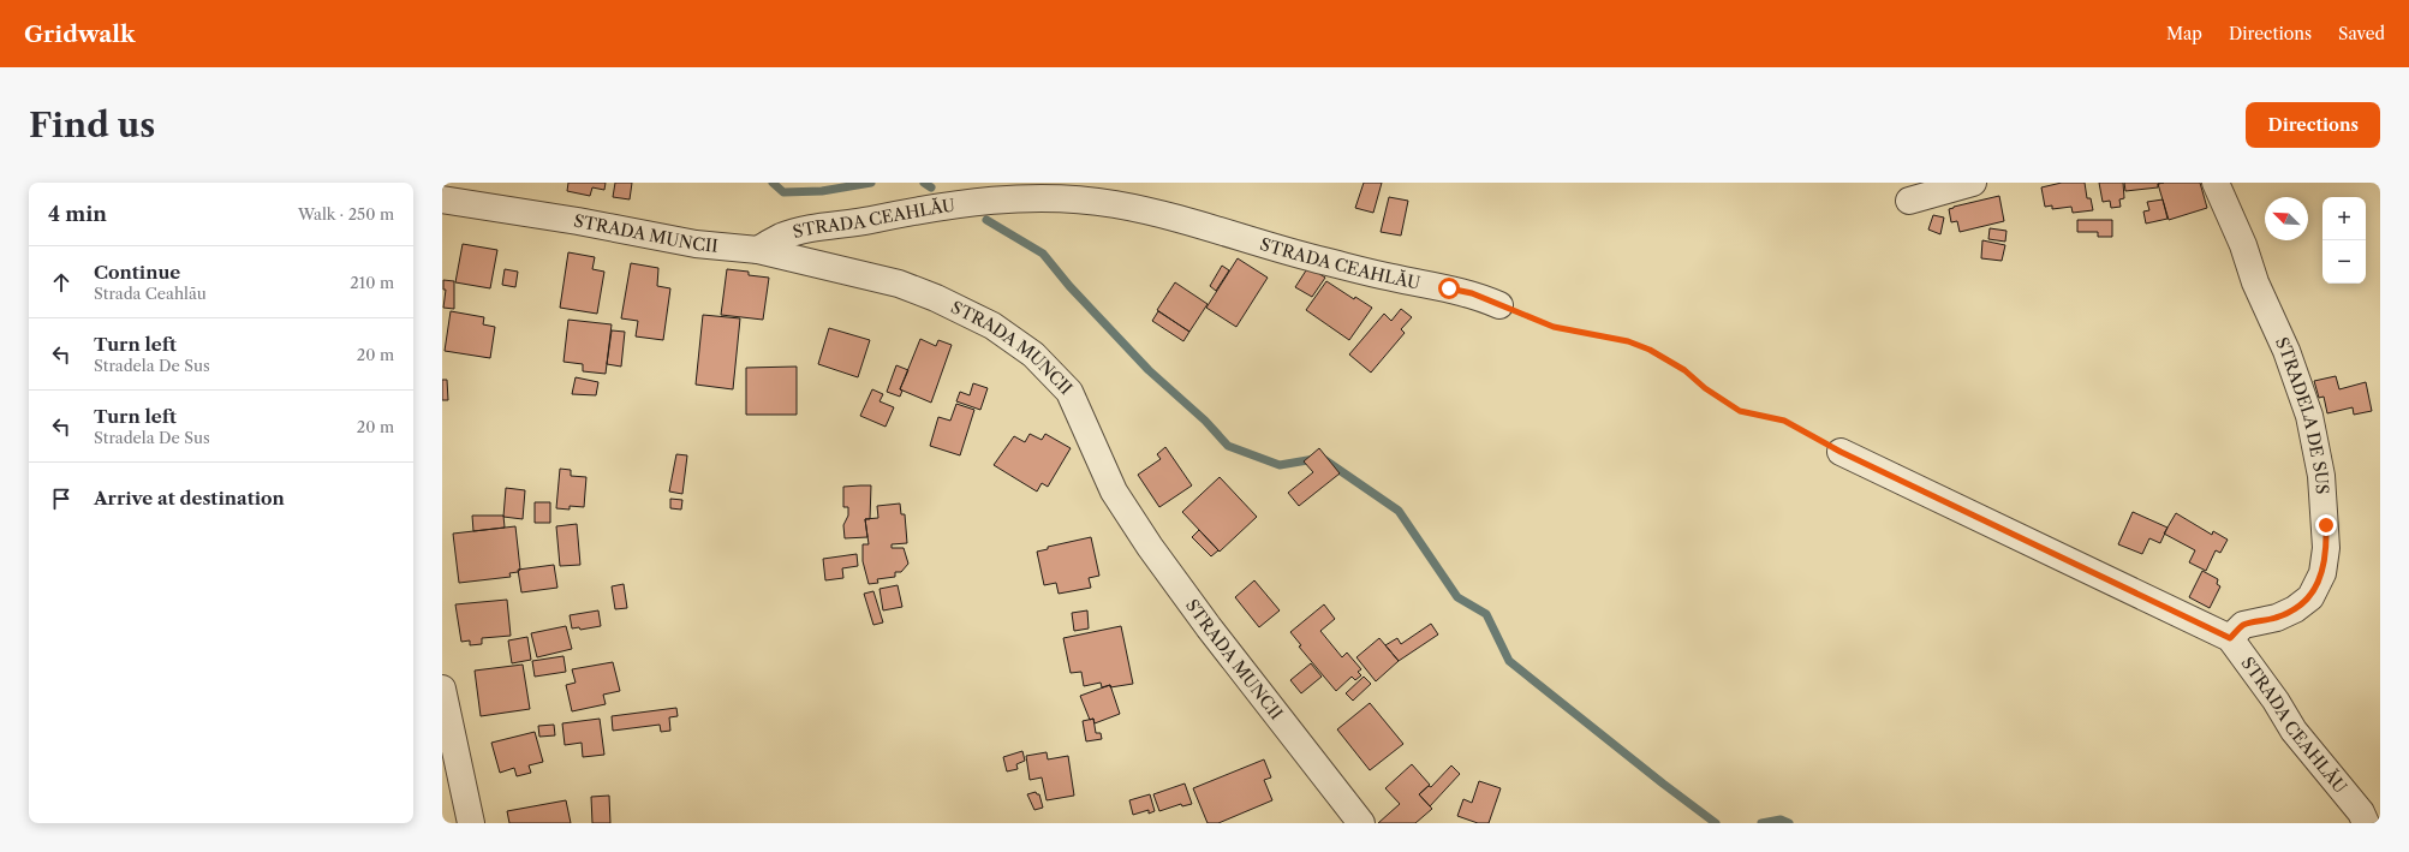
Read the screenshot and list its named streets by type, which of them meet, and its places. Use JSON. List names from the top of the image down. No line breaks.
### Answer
{"streets":{"street":["STRADA CEAHLĂU","STRADA MUNCII","STRADELA DE SUS"]},"crossings":[["STRADA CEAHLĂU","STRADA MUNCII"],["STRADA CEAHLĂU","STRADELA DE SUS"]],"north":"top left","page":{"header":"Gridwalk","nav":["Map","Directions","Saved"],"buttons":"Directions","title":"Find us","heading":["4 min","Walk · 250 m"],"map_buttons":["+","−"],"list":[["Continue","Strada Ceahlău","210 m"],["Turn left","Stradela De Sus","20 m"],["Turn left","Stradela De Sus","20 m"],"Arrive at destination"]}}
